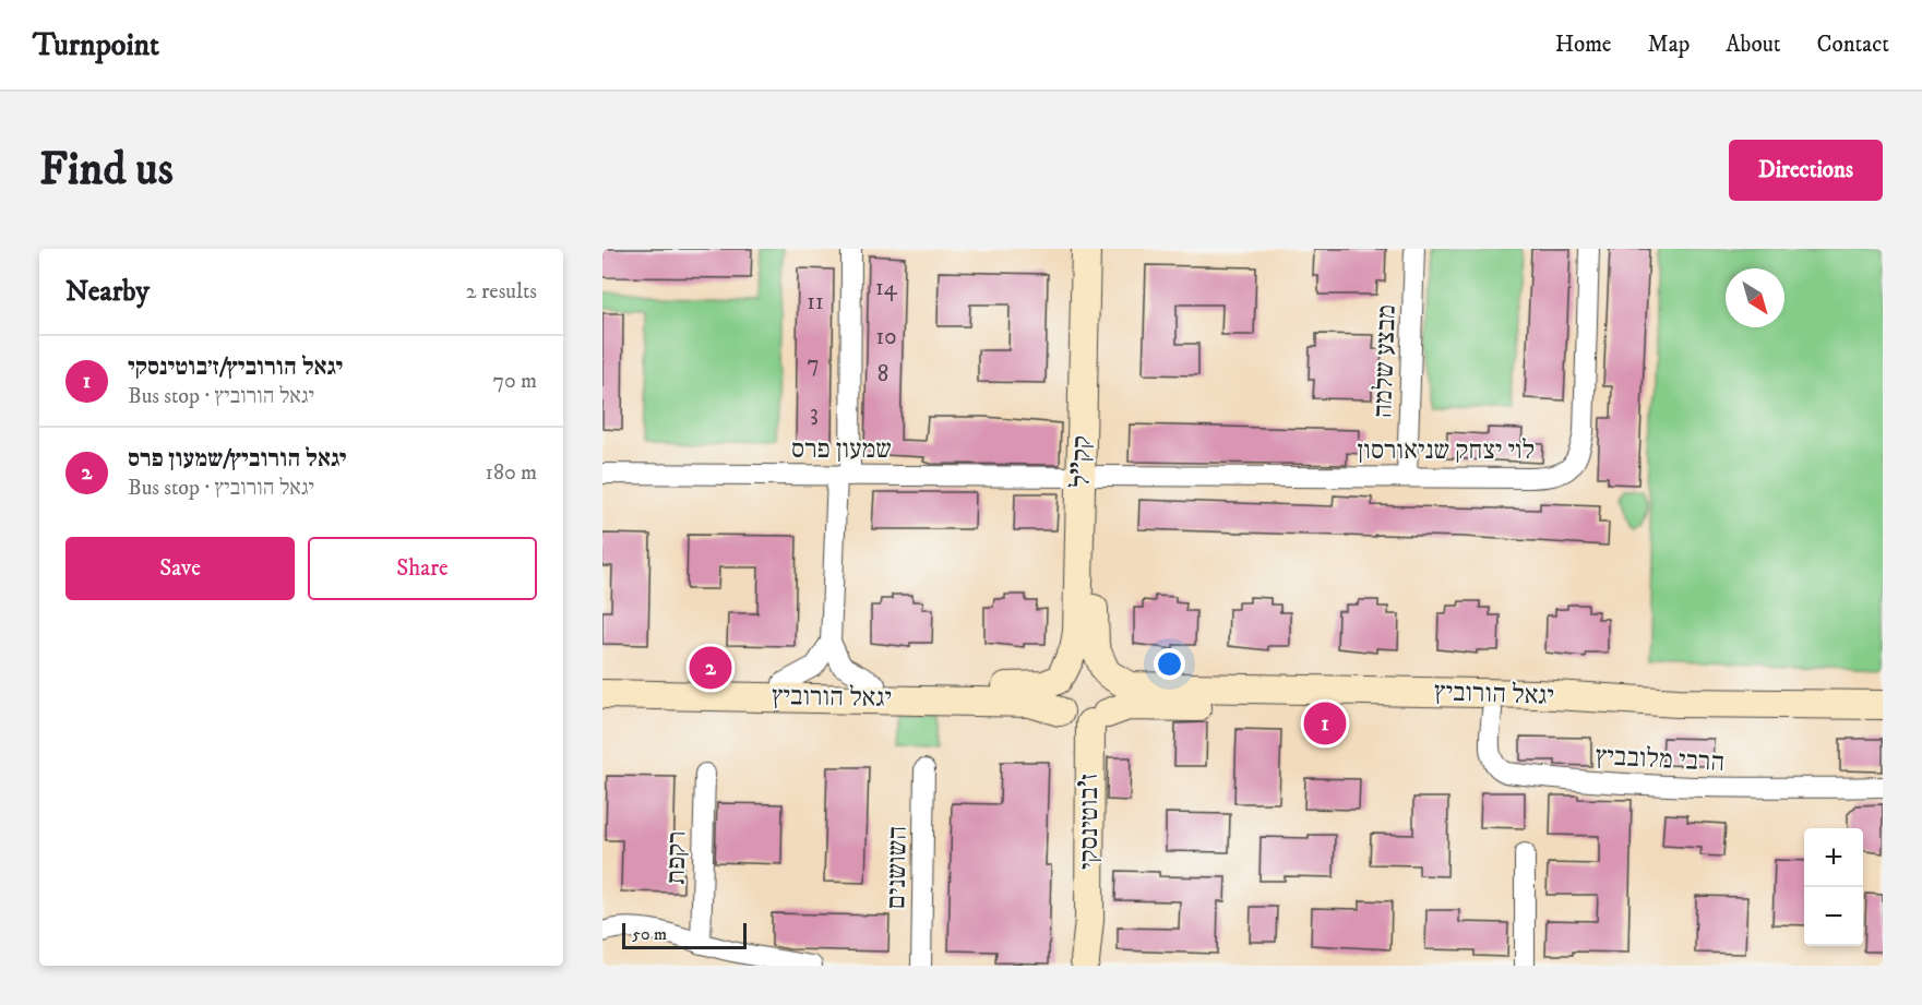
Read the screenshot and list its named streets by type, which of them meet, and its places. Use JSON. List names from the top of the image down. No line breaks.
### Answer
{"streets":{"main road":["קק\"ל","יגאל הורוביץ","ז'בוטינסקי"],"street":["מבצע שלמה","שמעון פרס","לוי יצחק שניאורסון","הרבי מלובביץ","רקפת","השושנים"]},"crossings":[["מבצע שלמה","לוי יצחק שניאורסון"],["שמעון פרס","לוי יצחק שניאורסון"],["שמעון פרס","קק\"ל"],["לוי יצחק שניאורסון","קק\"ל"],["קק\"ל","יגאל הורוביץ"],["קק\"ל","ז'בוטינסקי"],["יגאל הורוביץ","הרבי מלובביץ"],["יגאל הורוביץ","ז'בוטינסקי"]],"house_numbers":["14","11","10","7","8","3"],"scale_bar":"50 m","north":"bottom right","page":{"header":"Turnpoint","nav":["Home","Map","About","Contact"],"buttons":["Directions",["Save","Share"]],"title":"Find us","heading":["Nearby","2 results"],"list":[{"mark":"1","name":"יגאל הורוביץ/ז׳בוטינסקי","note":"Bus stop · יגאל הורוביץ","value":"70 m"},{"mark":"2","name":"יגאל הורוביץ/שמעון פרס","note":"Bus stop · יגאל הורוביץ","value":"180 m"}],"pins":["2","1"],"map_buttons":["+","−"],"scale":"50 m"}}
